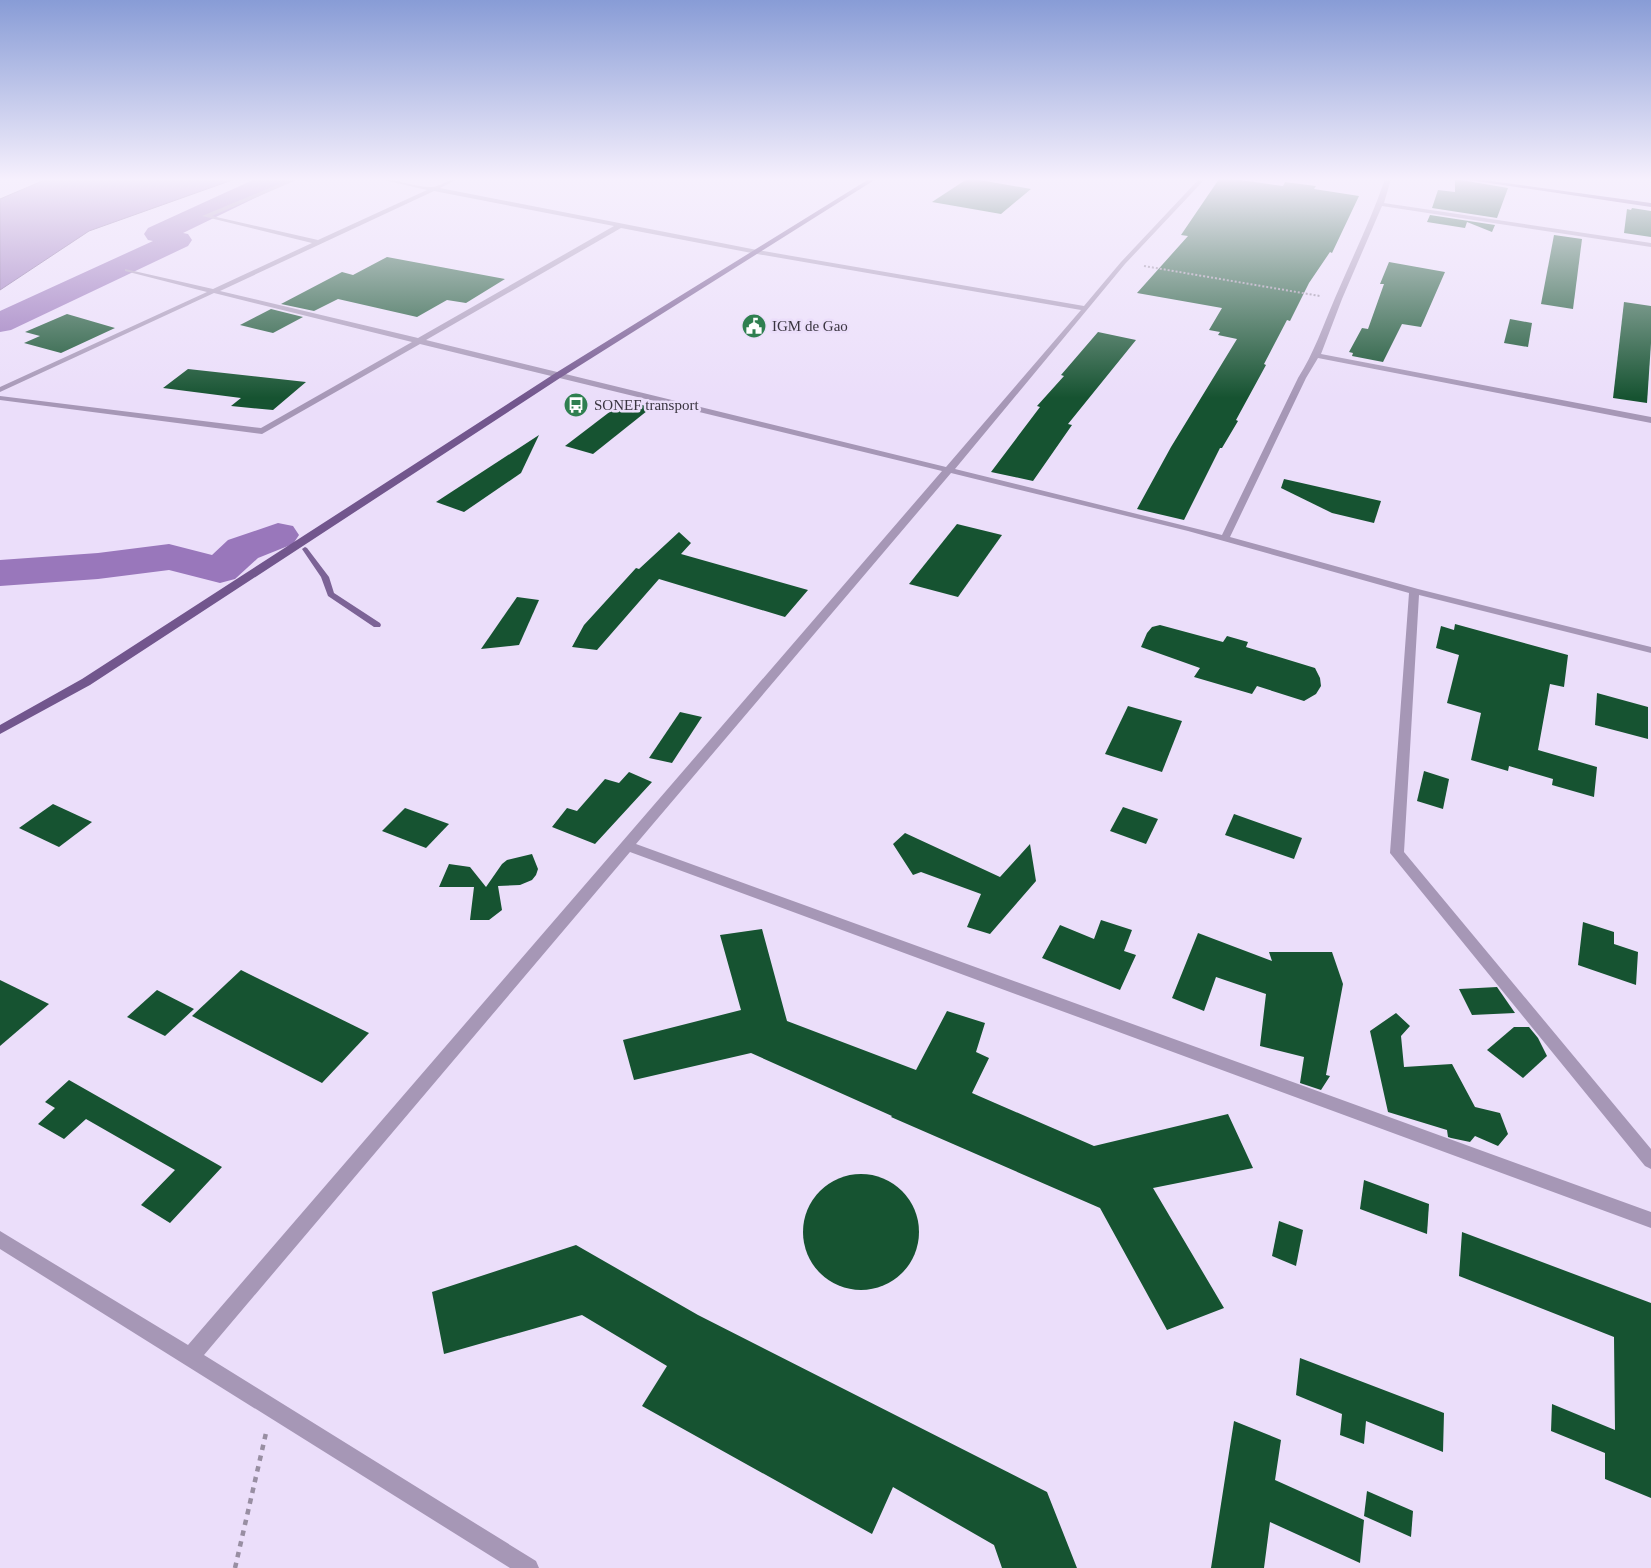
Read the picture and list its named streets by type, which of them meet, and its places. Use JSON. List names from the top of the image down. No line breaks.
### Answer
{"places":{"public building":["IGM de Gao"],"bus stop":["SONEF transport"]}}
